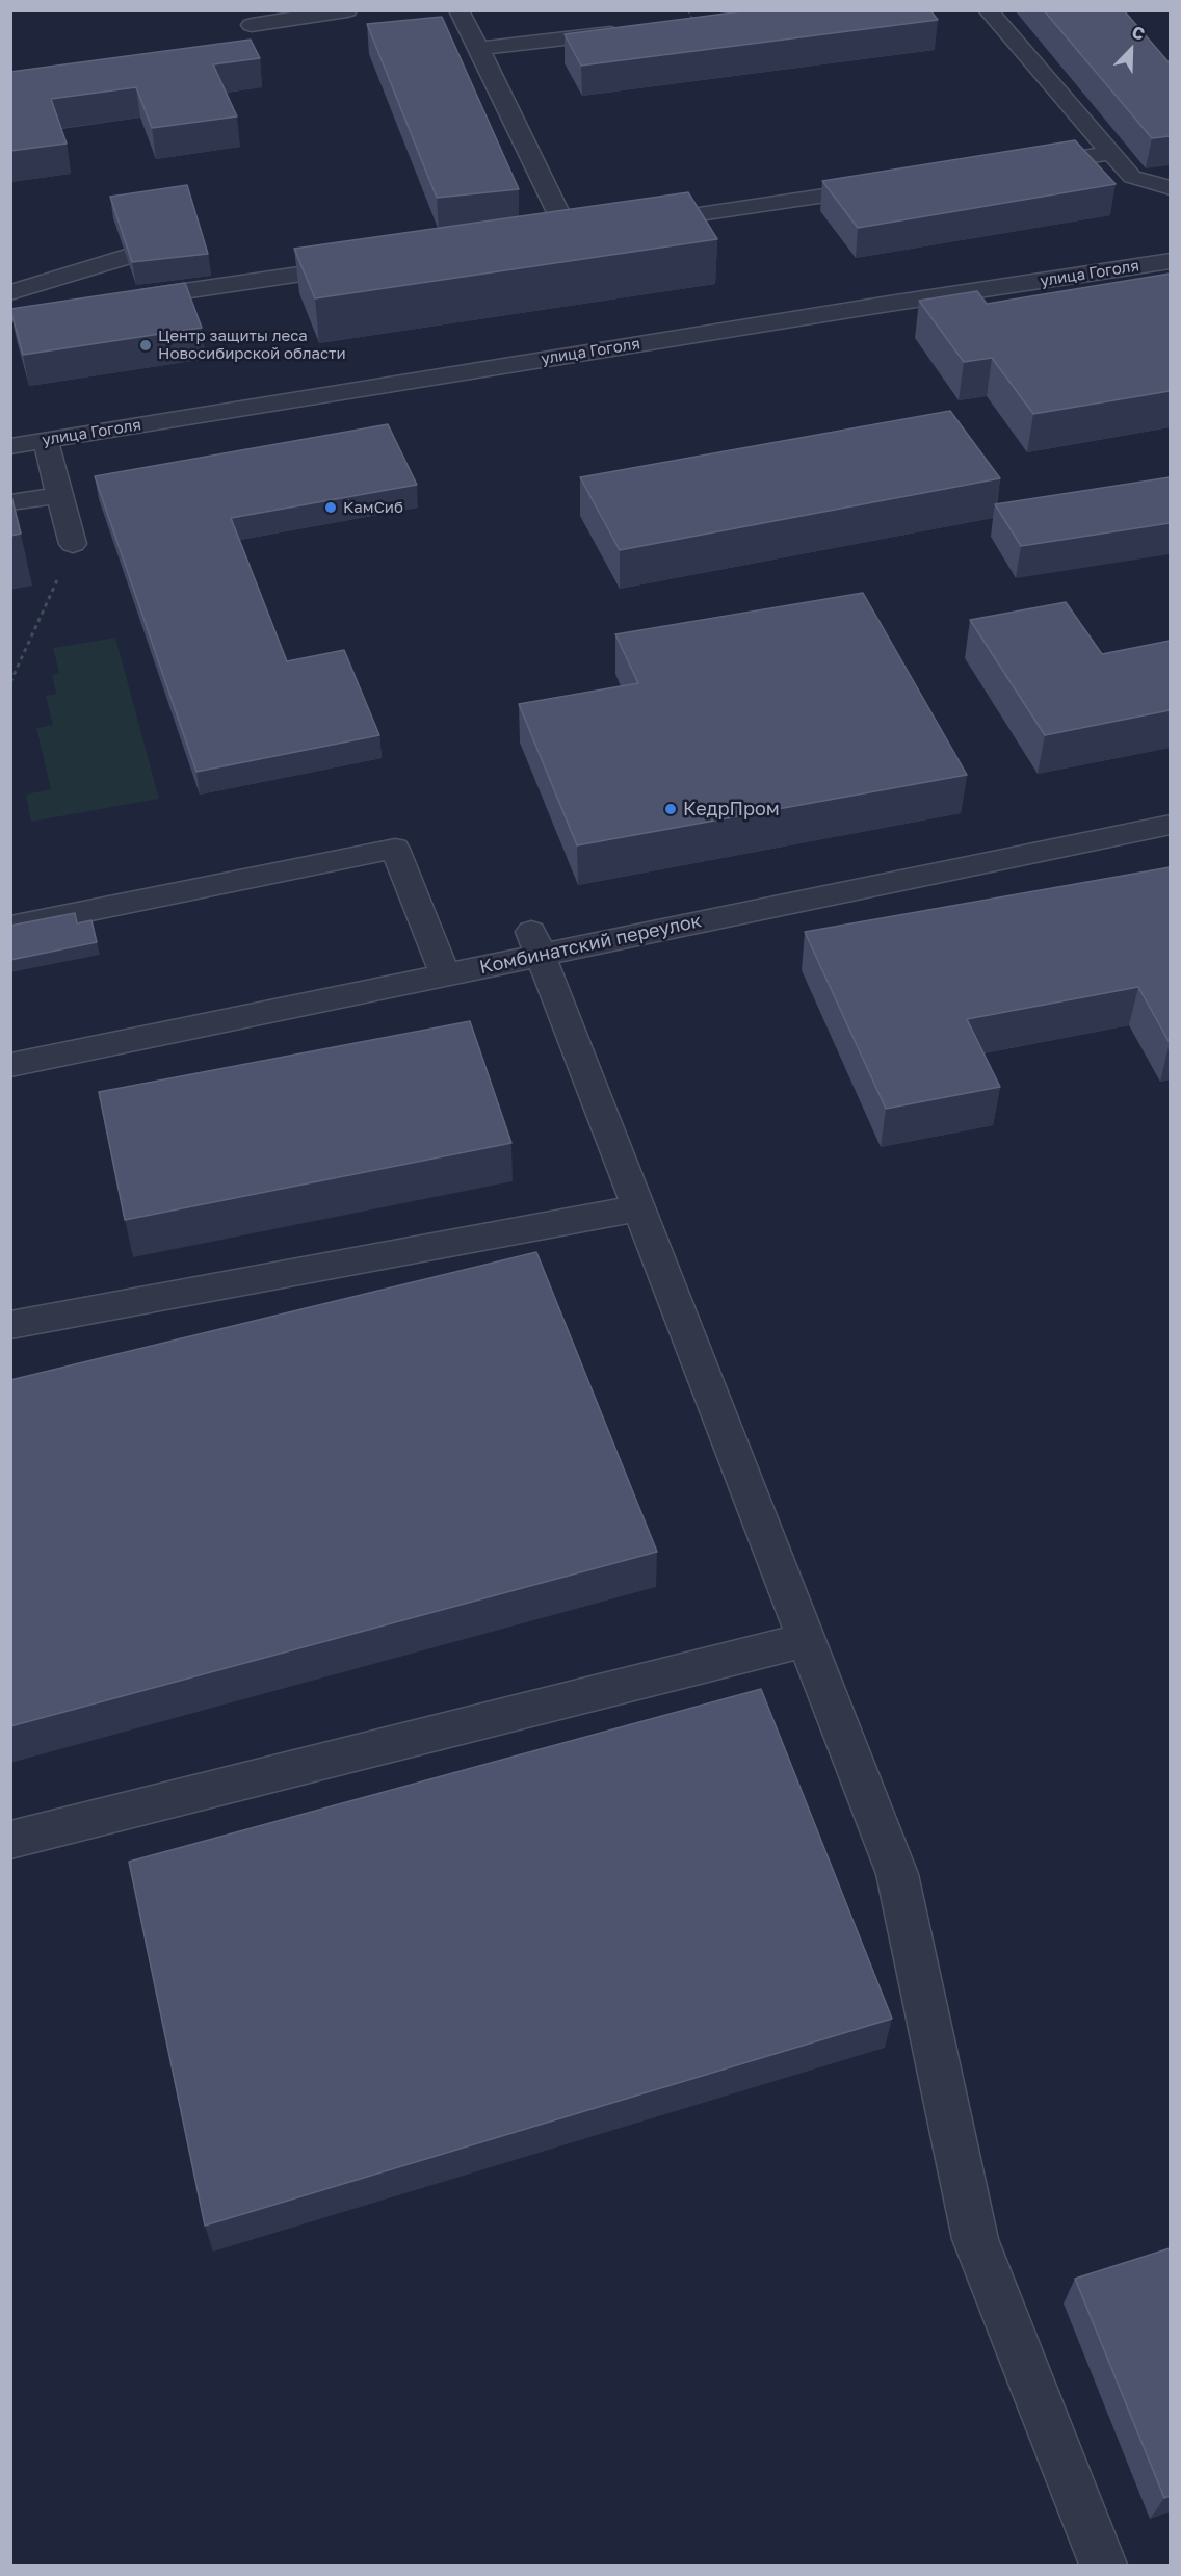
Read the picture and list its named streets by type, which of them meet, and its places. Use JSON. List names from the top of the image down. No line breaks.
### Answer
{"streets":{"street":["улица Гоголя","Комбинатский переулок"]},"places":["Центр защиты леса Новосибирской области","КамСиб","КедрПром"],"north":"top right"}
